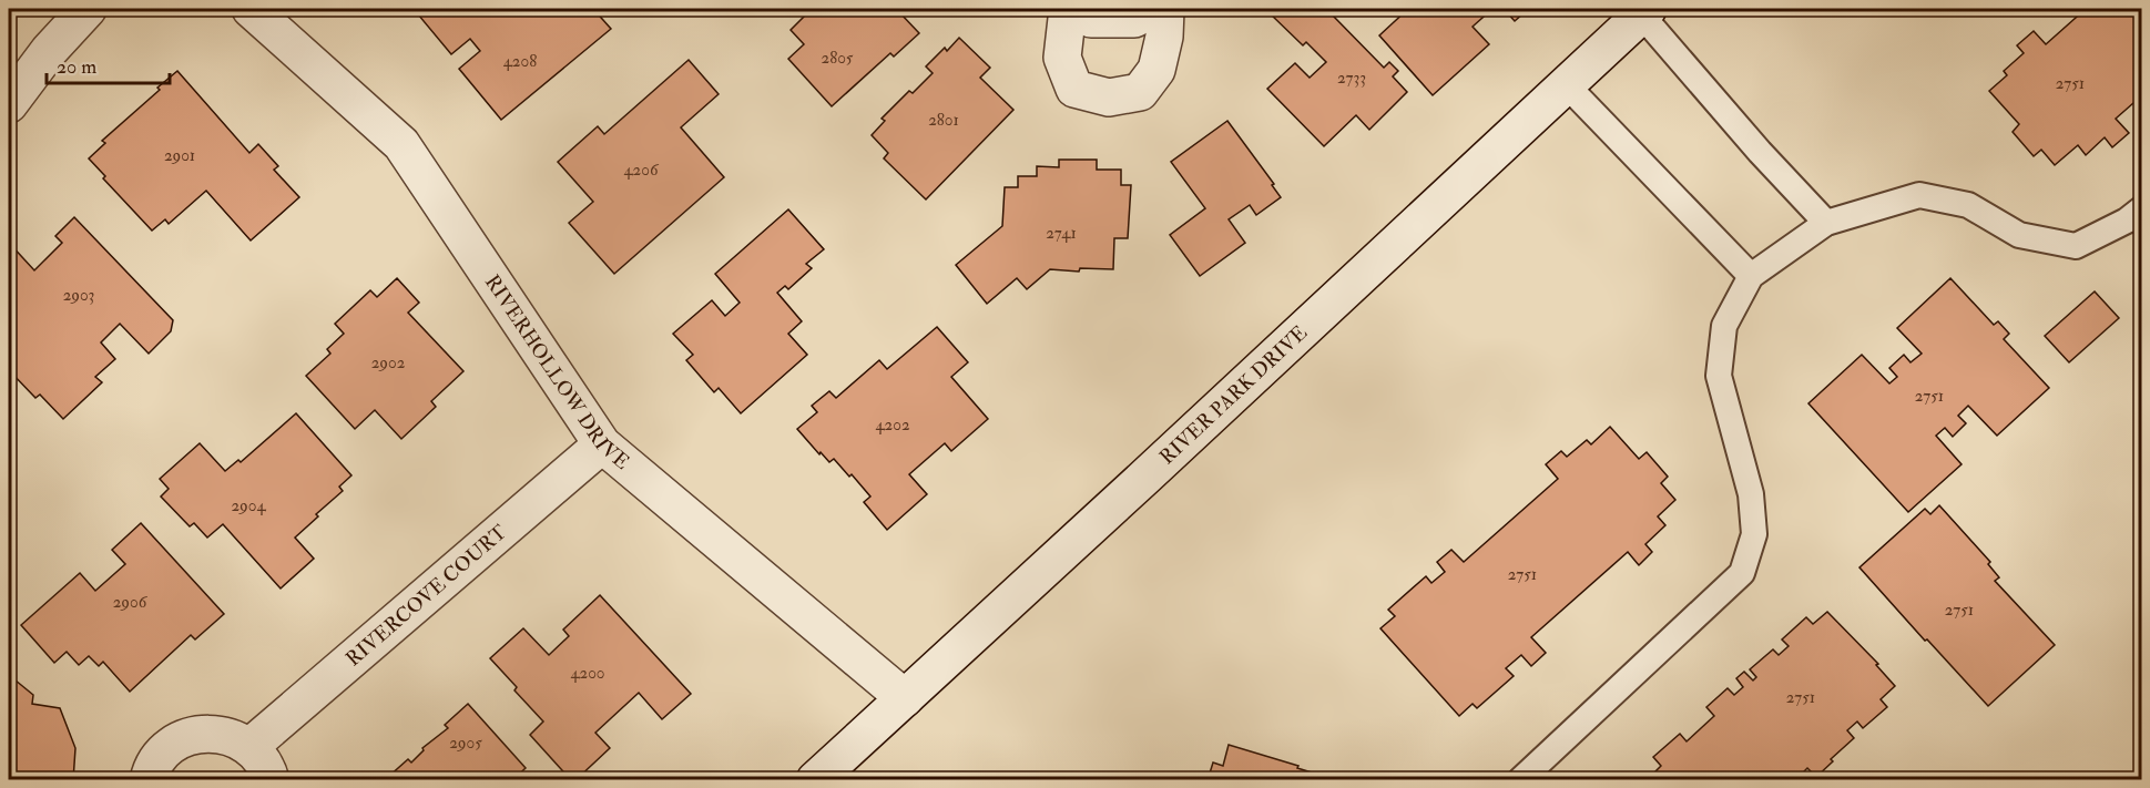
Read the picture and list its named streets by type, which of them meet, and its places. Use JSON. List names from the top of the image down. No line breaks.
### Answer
{"streets":{"street":["RIVERHOLLOW DRIVE","RIVER PARK DRIVE","RIVERCOVE COURT"]},"crossings":[["RIVERHOLLOW DRIVE","RIVER PARK DRIVE"],["RIVERHOLLOW DRIVE","RIVERCOVE COURT"]],"house_numbers":["2805","4208","2733","2751","2801","2901","4206","2741","2903","2902","2751","4202","2904","2751","2906","2751","4200","2751","2905"],"scale_bar":"20 m"}
